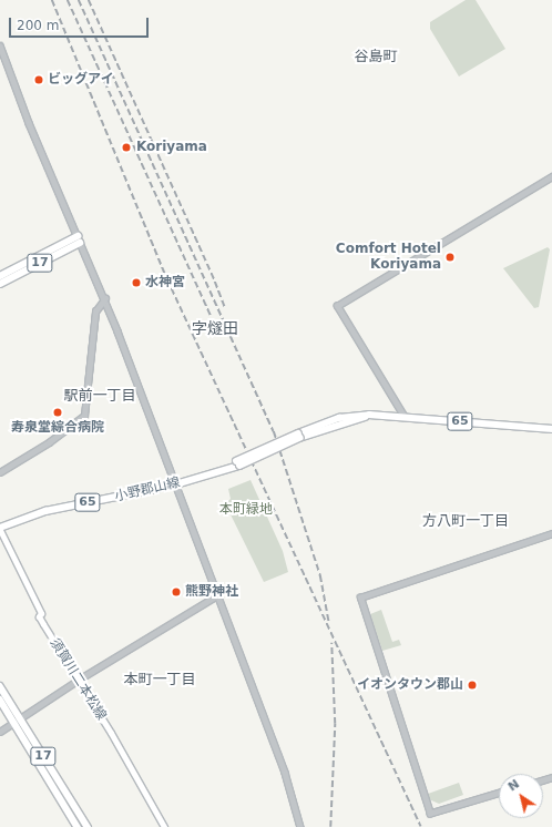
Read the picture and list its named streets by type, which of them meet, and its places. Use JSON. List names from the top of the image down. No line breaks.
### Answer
{"streets":{"main road":["17","65","小野郡山線","須賀川二本松線"]},"crossings":[["小野郡山線","須賀川二本松線"]],"districts":["谷島町","字燧田","駅前一丁目","方八町一丁目","本町一丁目"],"parks":["本町緑地"],"places":["ビッグアイ","Koriyama","Comfort Hotel Koriyama","水神宮","寿泉堂綜合病院","熊野神社","イオンタウン郡山"],"scale_bar":"200 m","north":"top left"}
